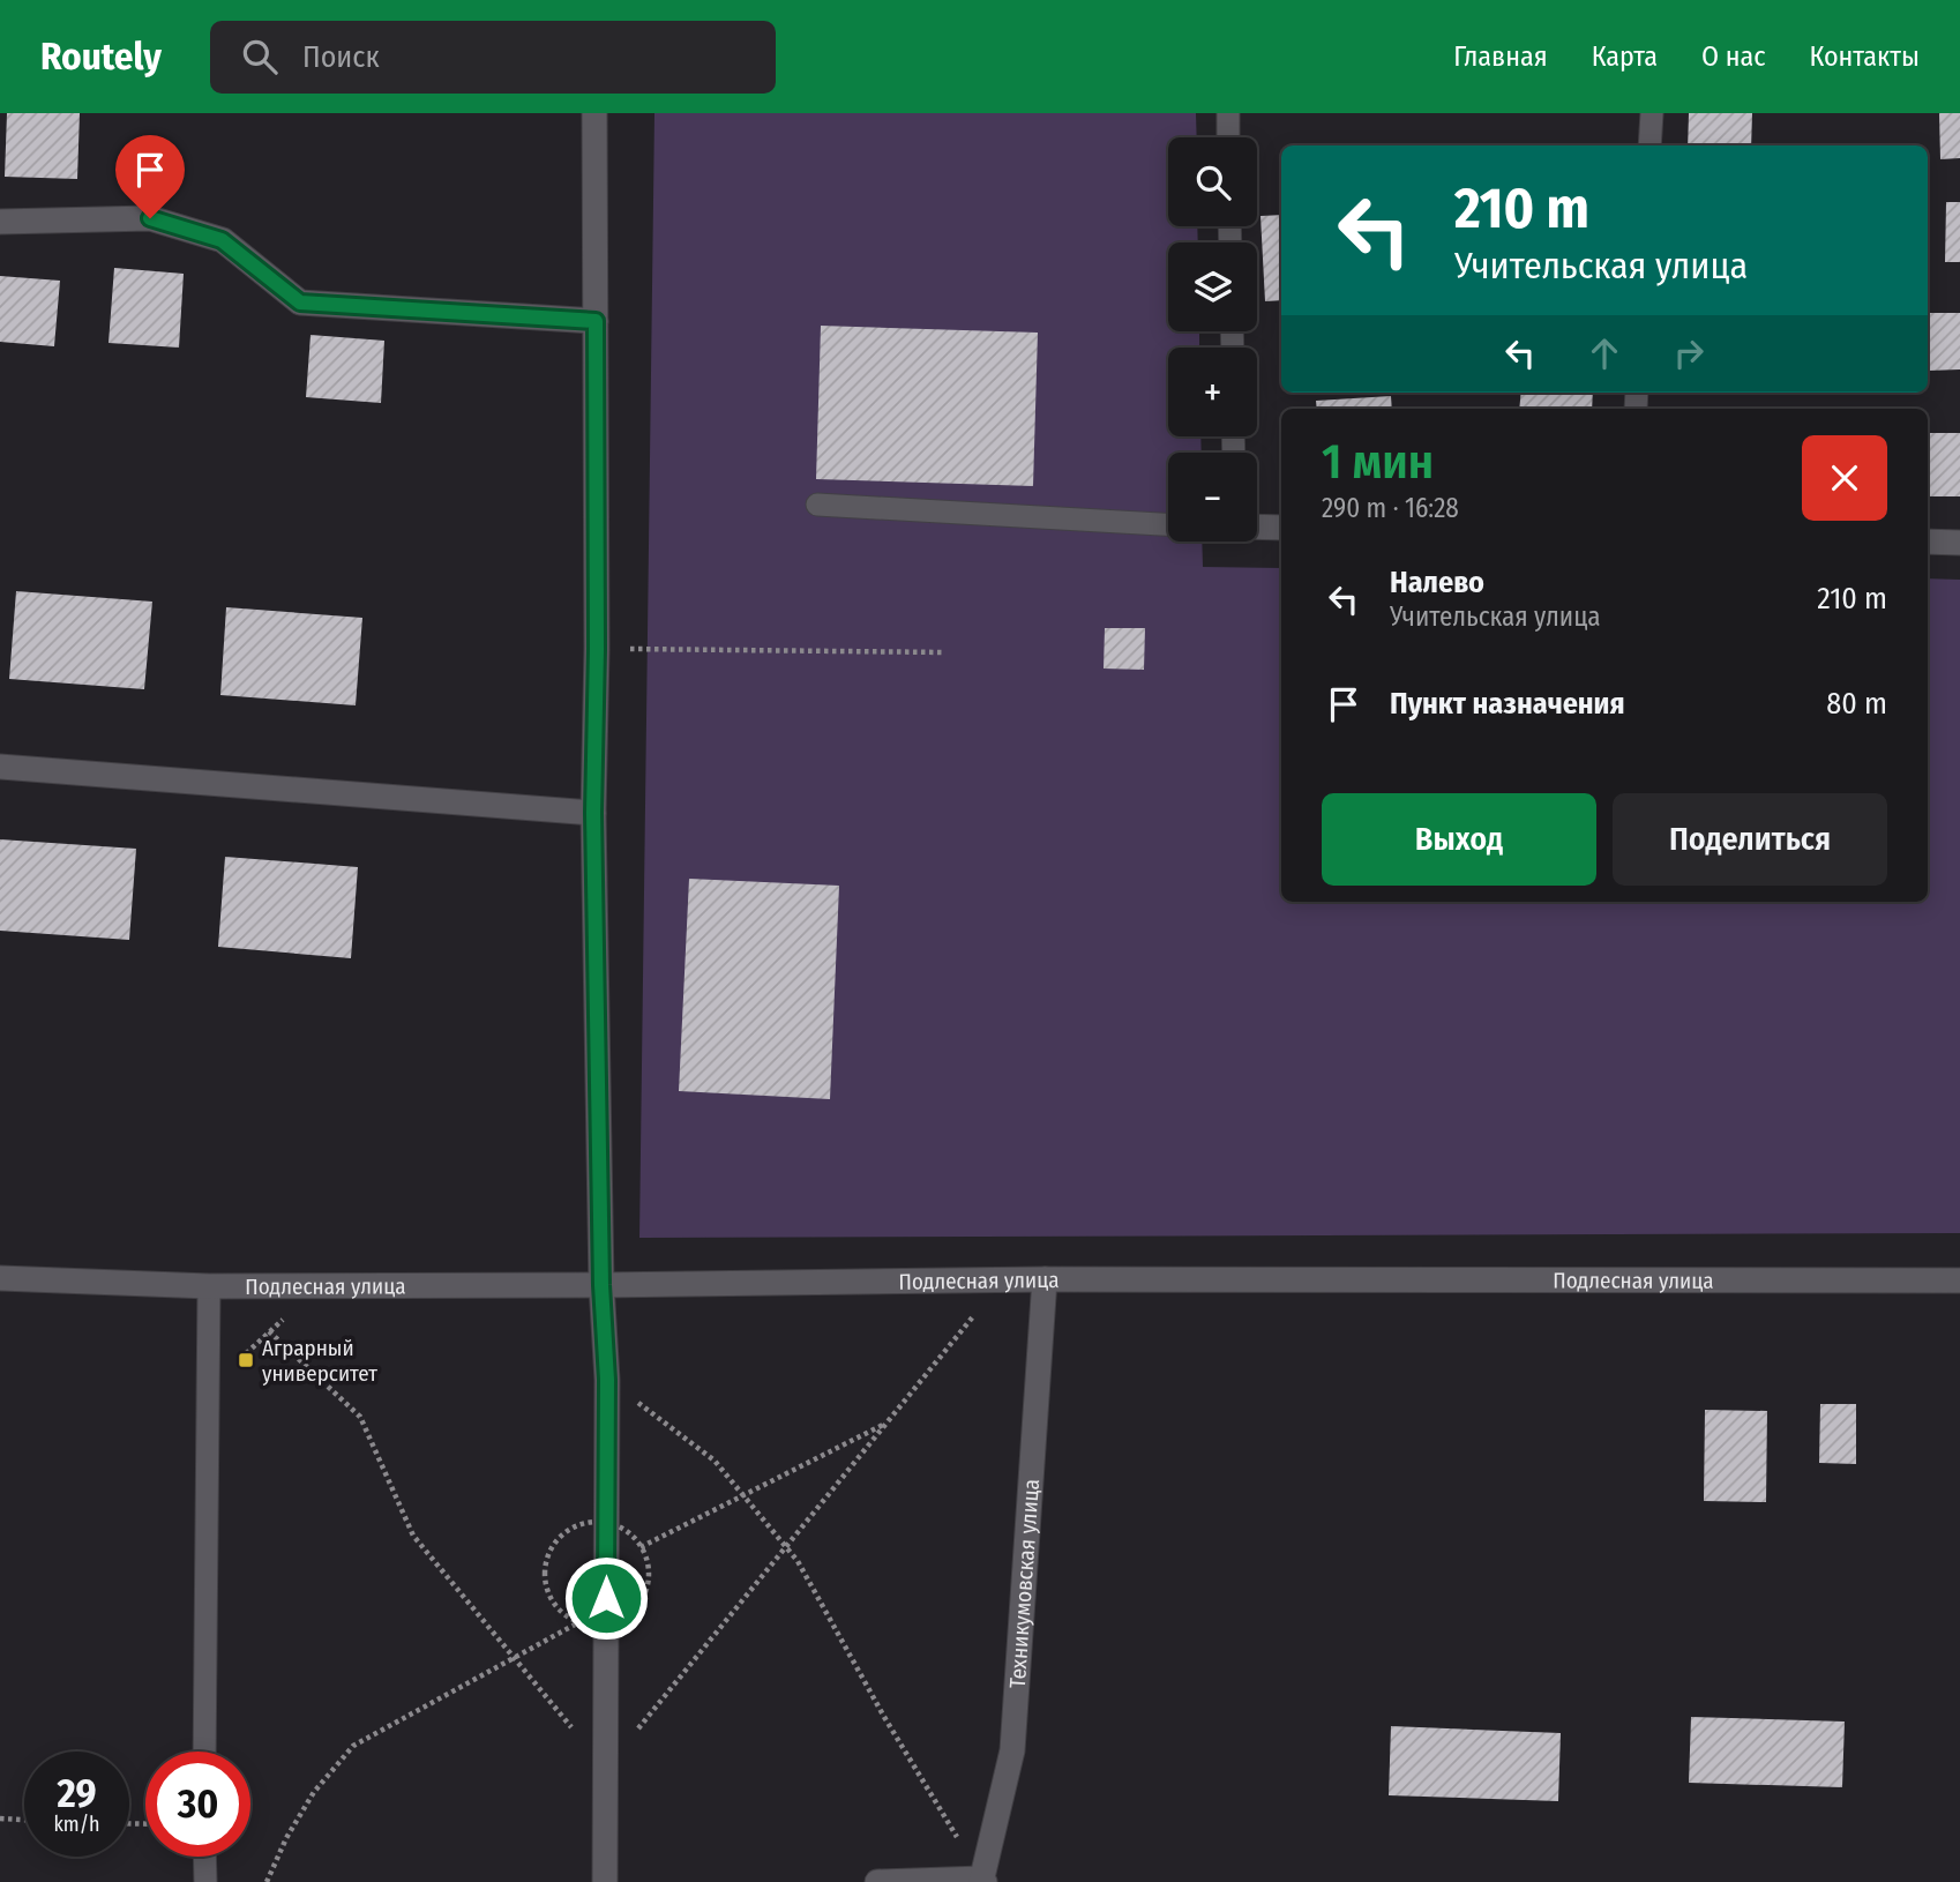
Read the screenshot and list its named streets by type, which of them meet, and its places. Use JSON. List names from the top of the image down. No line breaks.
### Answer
{"streets":{"street":["Подлесная улица","Техникумовская улица"]},"crossings":[["Подлесная улица","Техникумовская улица"]],"places":{"transit":["Аграрный университет"]},"page":{"header":"Routely","search":"Поиск","nav":["Главная","Карта","О нас","Контакты"],"map_buttons":["+","−"],"turn":["210 m","Учительская улица"],"heading":["1 мин","290 m · 16:28"],"list":[{"name":"Налево","note":"Учительская улица","value":"210 m"},{"name":"Пункт назначения","value":"80 m"}],"buttons":["Выход","Поделиться"],"speed":"29 km/h","limit":"30"}}
